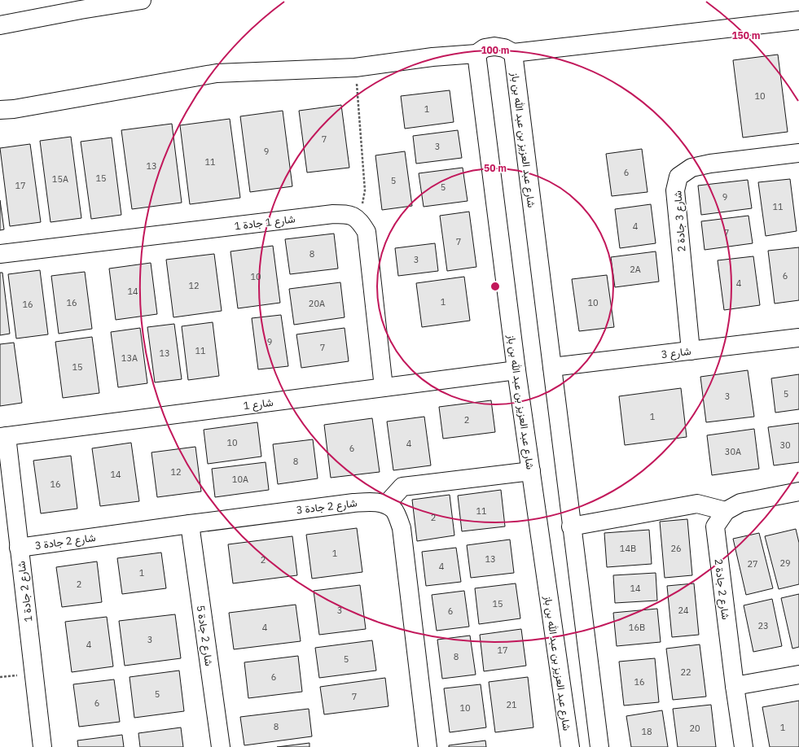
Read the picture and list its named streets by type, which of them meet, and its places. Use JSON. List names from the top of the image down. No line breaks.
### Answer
{"streets":{"main road":["شارع عبد العزيز بن عبد الله بن باز","شارع 3 جادة 2","شارع 1 جادة 1","شارع 3","شارع 1","شارع 2 جادة 3","شارع 2 جادة 2","شارع 2 جادة 1","شارع 2 جادة 5"]},"crossings":[["شارع عبد العزيز بن عبد الله بن باز","شارع 3"],["شارع عبد العزيز بن عبد الله بن باز","شارع 1"],["شارع 3 جادة 2","شارع 3"],["شارع 1 جادة 1","شارع 1"],["شارع 1","شارع 2 جادة 1"],["شارع 2 جادة 3","شارع 2 جادة 1"],["شارع 2 جادة 3","شارع 2 جادة 5"]],"house_numbers":["10","1","7","3","9","11","13","6","15","15A","5","17","5","9","11","4","7","7","8","3","2A","6","10","4","12","14","1","16","10","20A","16","9","7","11","13","13A","15","5","3","1","2","10","4","30","6","30A","8","12","14","10A","16","11","2","14B","26","1","13","2","29","27","4","1","2","14","15","3","24","6","23","4","16B","3","4","17","8","5","22","6","16","5","7","6","21","10","8","1","20","18"],"rings":["150 m","100 m","50 m"]}
